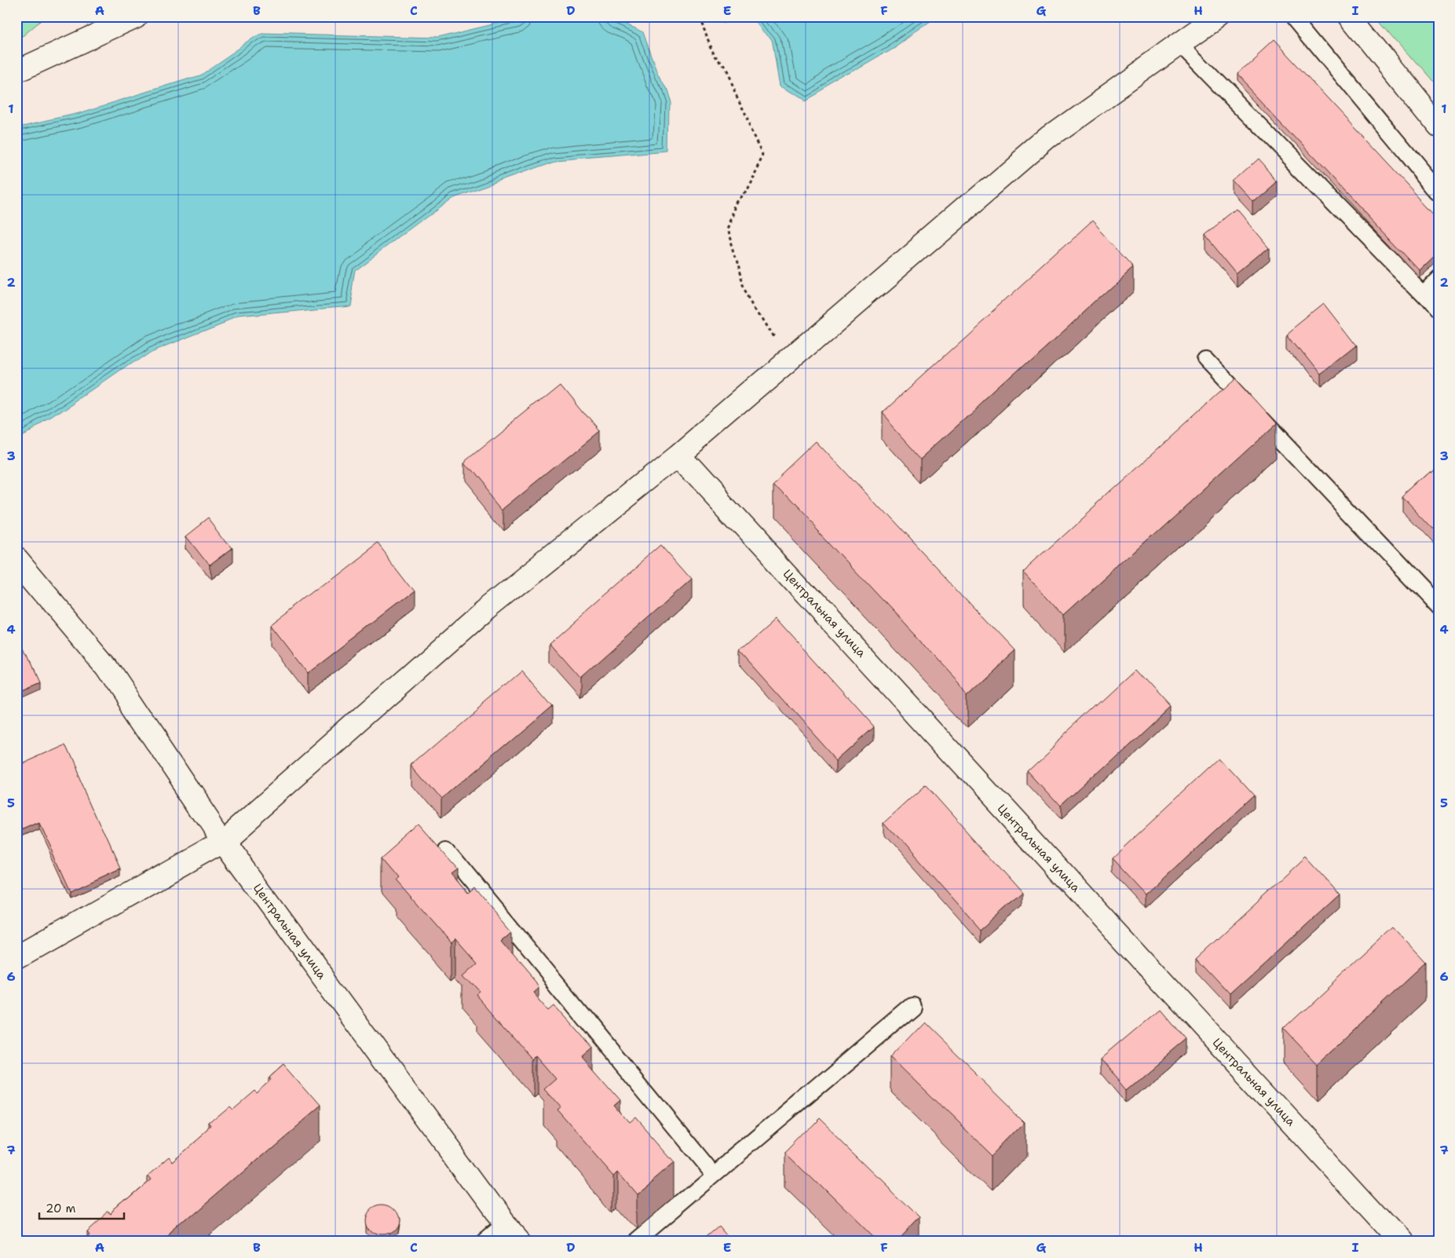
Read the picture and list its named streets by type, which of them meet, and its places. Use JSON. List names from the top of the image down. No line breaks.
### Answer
{"streets":{"street":["Центральная улица"]},"scale_bar":"20 m","grid":{"columns":["A","B","C","D","E","F","G","H","I"],"rows":["1","2","3","4","5","6","7"]}}
